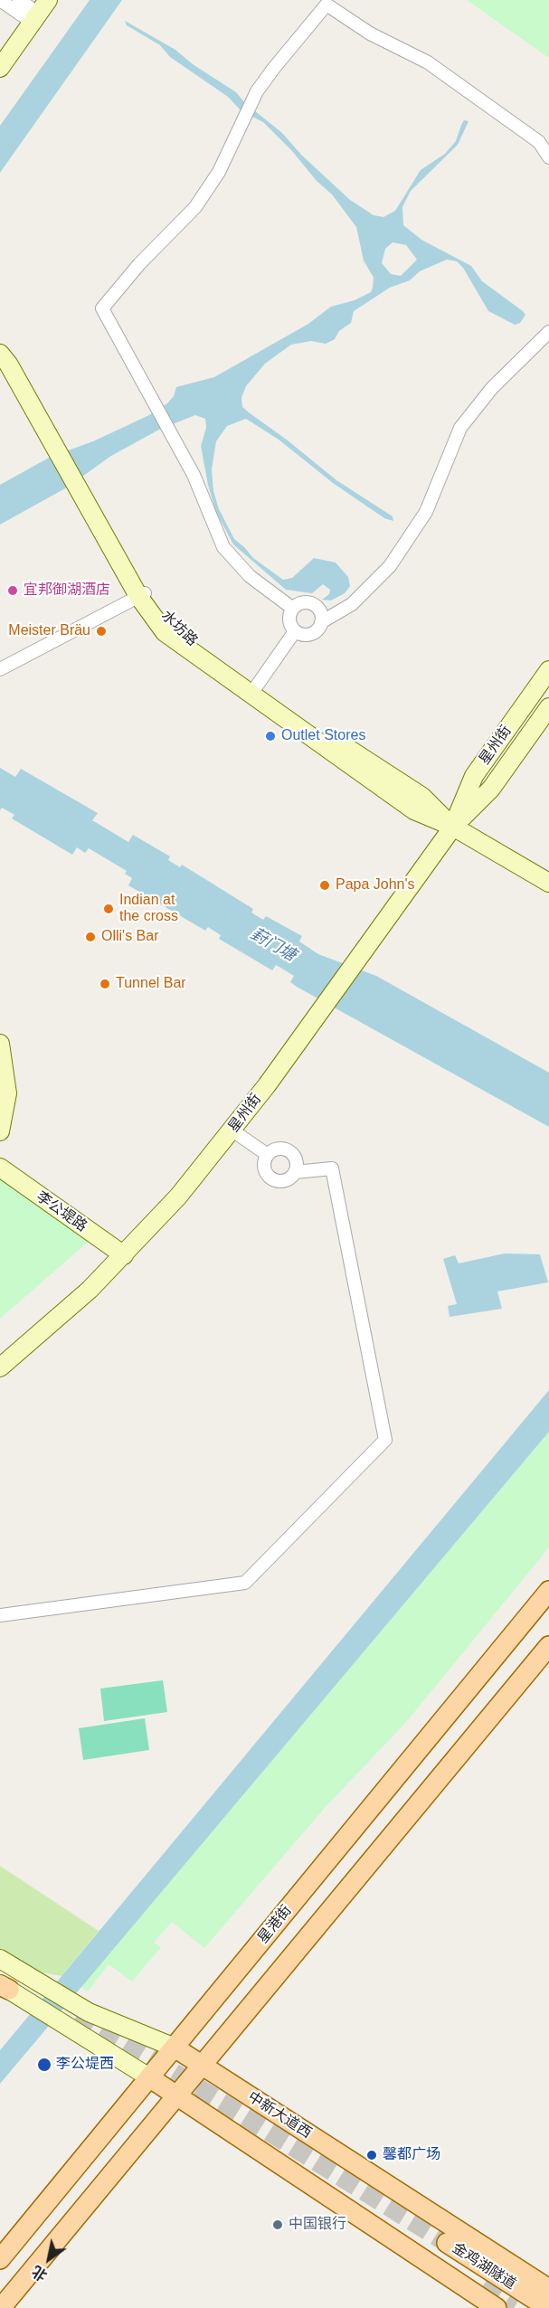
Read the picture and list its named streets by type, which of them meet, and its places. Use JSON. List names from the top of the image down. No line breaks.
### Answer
{"streets":{"main road":["星港街","中新大道西","金鸡湖隧道"],"street":["水坊路","星州街","李公堤路"]},"crossings":[["水坊路","星州街"],["星州街","李公堤路"],["星港街","中新大道西"]],"water":["葑门塘"],"places":["宜邦御湖酒店","Meister Bräu","Outlet Stores","Papa John's","Indian at the cross","Olli's Bar","Tunnel Bar","李公堤西","馨都广场","中国银行"],"north":"bottom left"}
